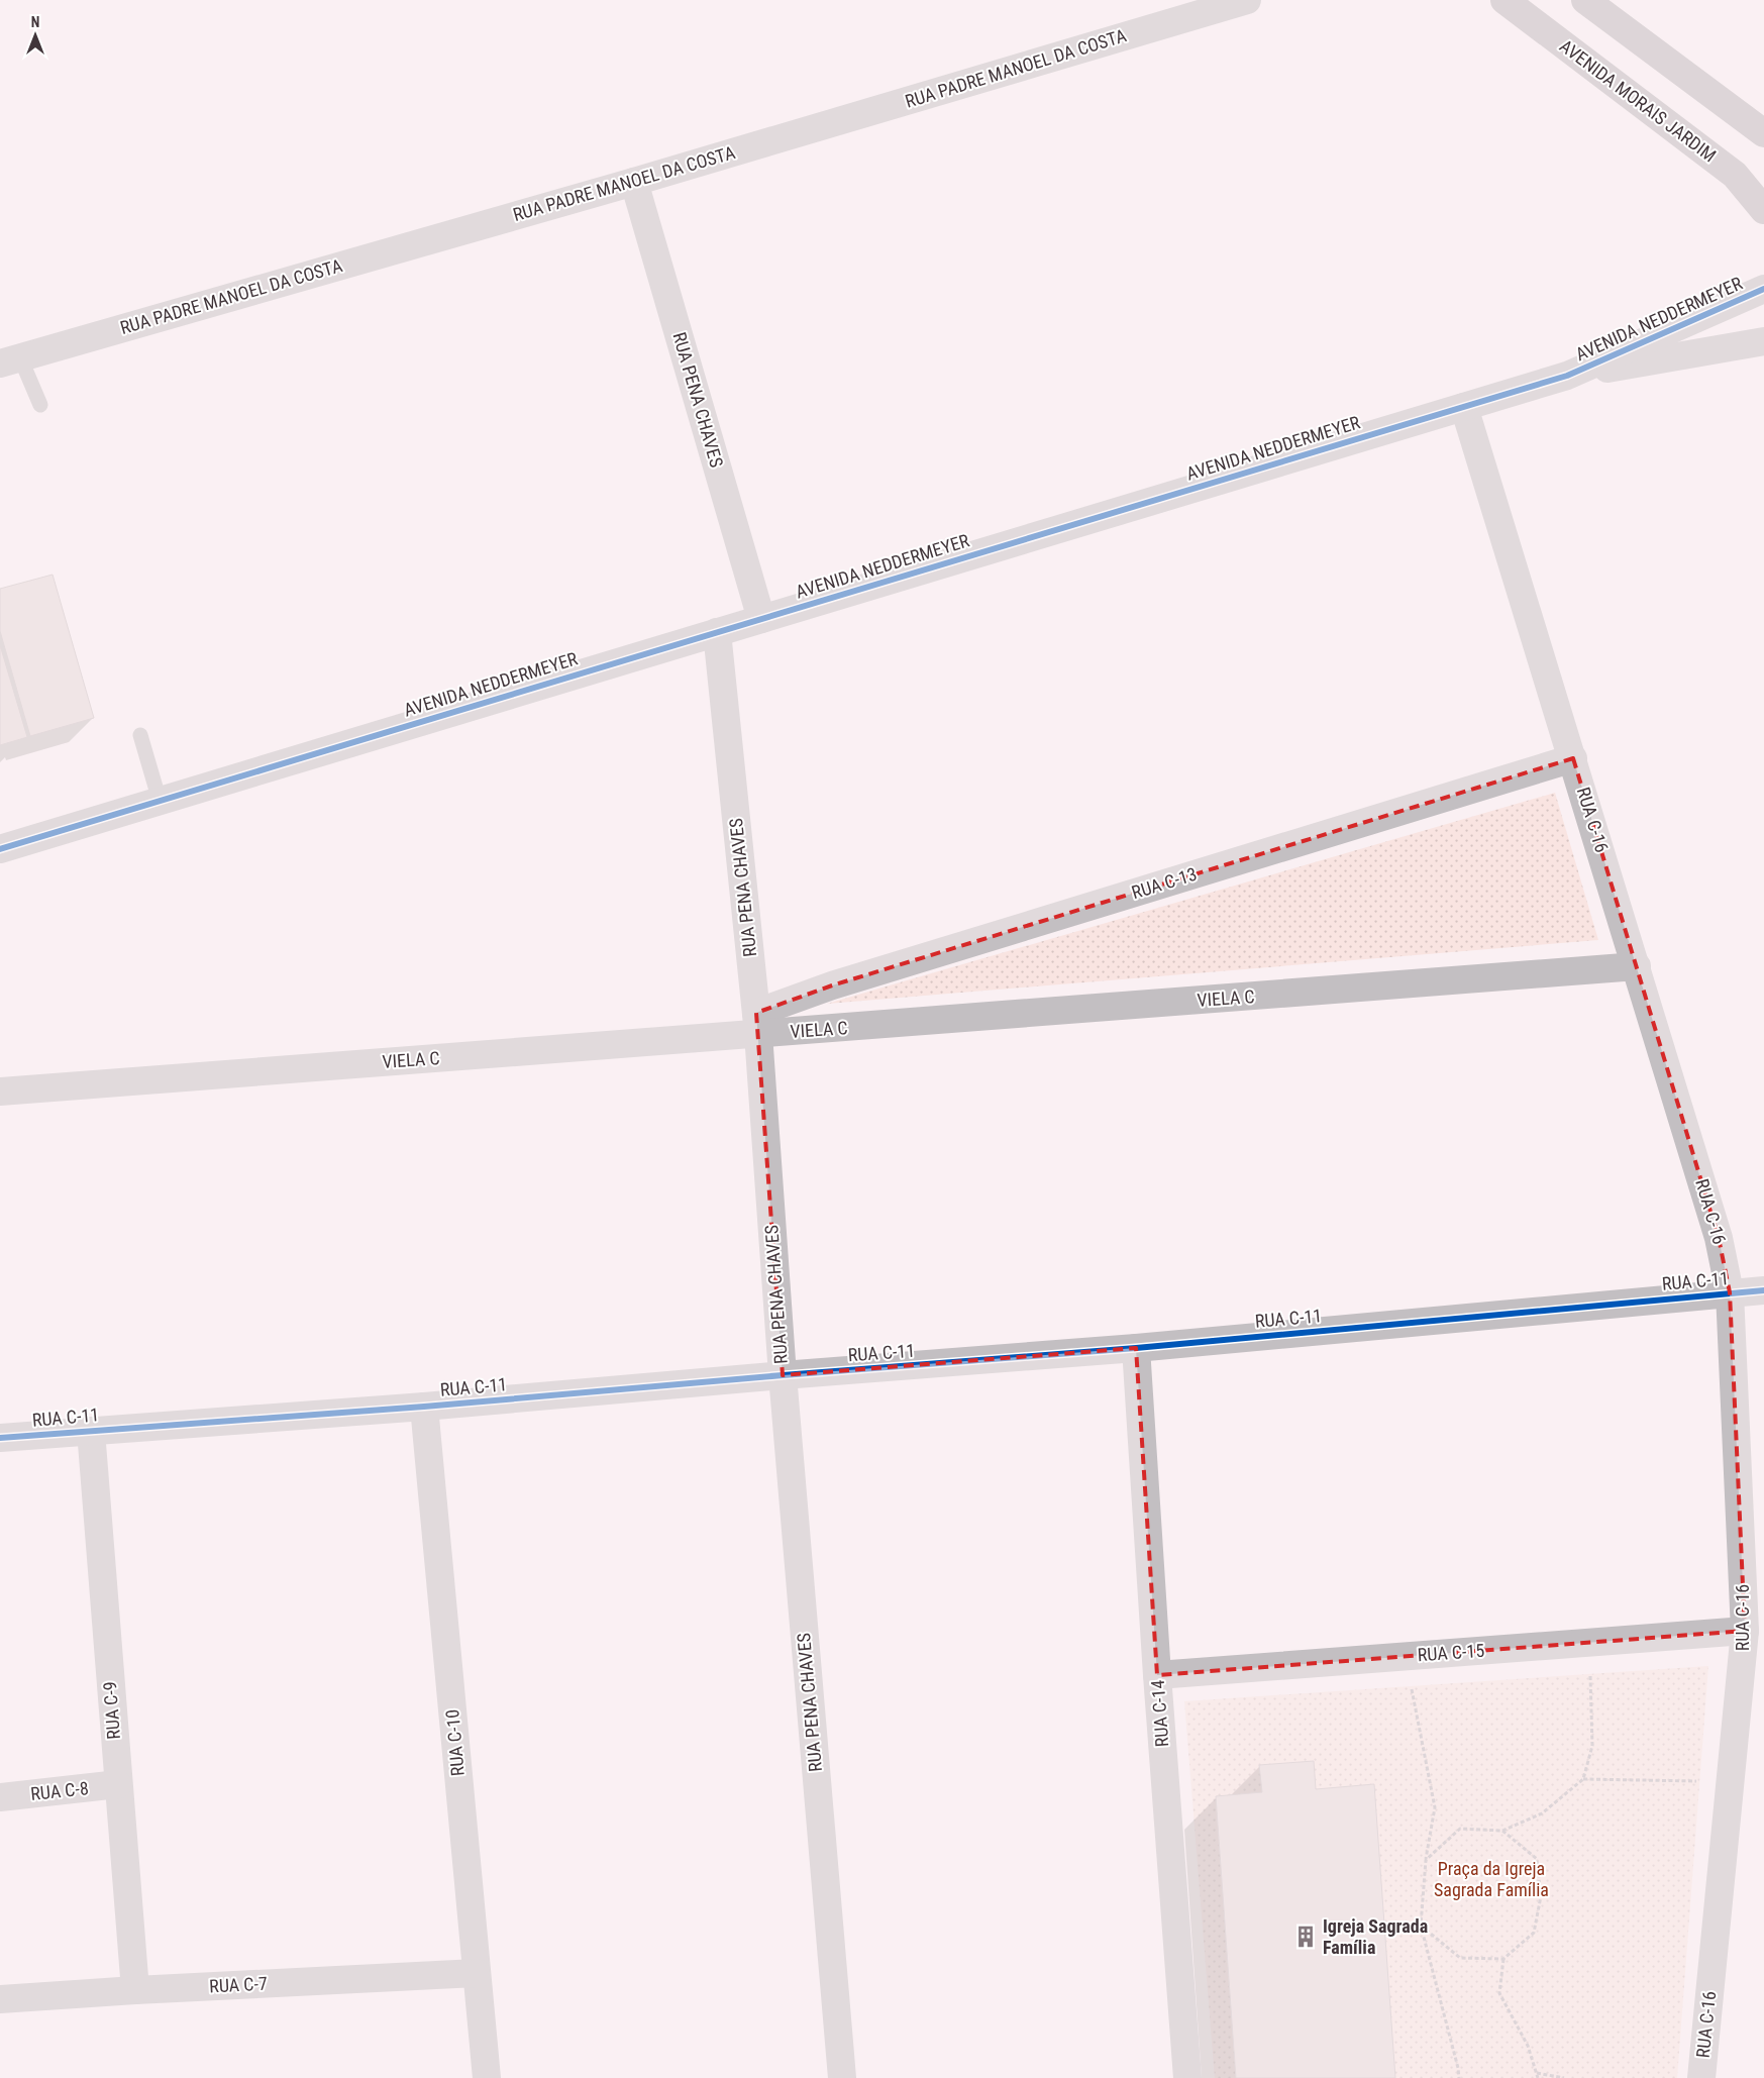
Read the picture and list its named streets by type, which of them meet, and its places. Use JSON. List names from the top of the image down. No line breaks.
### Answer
{"streets":{"main road":["AVENIDA MORAIS JARDIM"],"street":["RUA PADRE MANOEL DA COSTA","AVENIDA NEDDERMEYER","RUA PENA CHAVES","RUA C-16","RUA C-13","VIELA C","RUA C-11","RUA C-15","RUA C-9","RUA C-14","RUA C-10","RUA C-8","RUA C-7"]},"crossings":[["RUA PADRE MANOEL DA COSTA","RUA PENA CHAVES"],["AVENIDA NEDDERMEYER","RUA PENA CHAVES"],["AVENIDA NEDDERMEYER","RUA C-16"],["RUA PENA CHAVES","RUA C-13"],["RUA PENA CHAVES","VIELA C"],["RUA PENA CHAVES","RUA C-11"],["RUA C-16","RUA C-13"],["RUA C-16","VIELA C"],["RUA C-16","RUA C-11"],["RUA C-16","RUA C-15"],["RUA C-13","VIELA C"],["RUA C-11","RUA C-9"],["RUA C-11","RUA C-14"],["RUA C-11","RUA C-10"],["RUA C-15","RUA C-14"],["RUA C-9","RUA C-8"],["RUA C-9","RUA C-7"],["RUA C-10","RUA C-7"]],"parks":["Praça da Igreja Sagrada Família"],"places":{"building":["Igreja Sagrada Família"]},"north":"top"}
